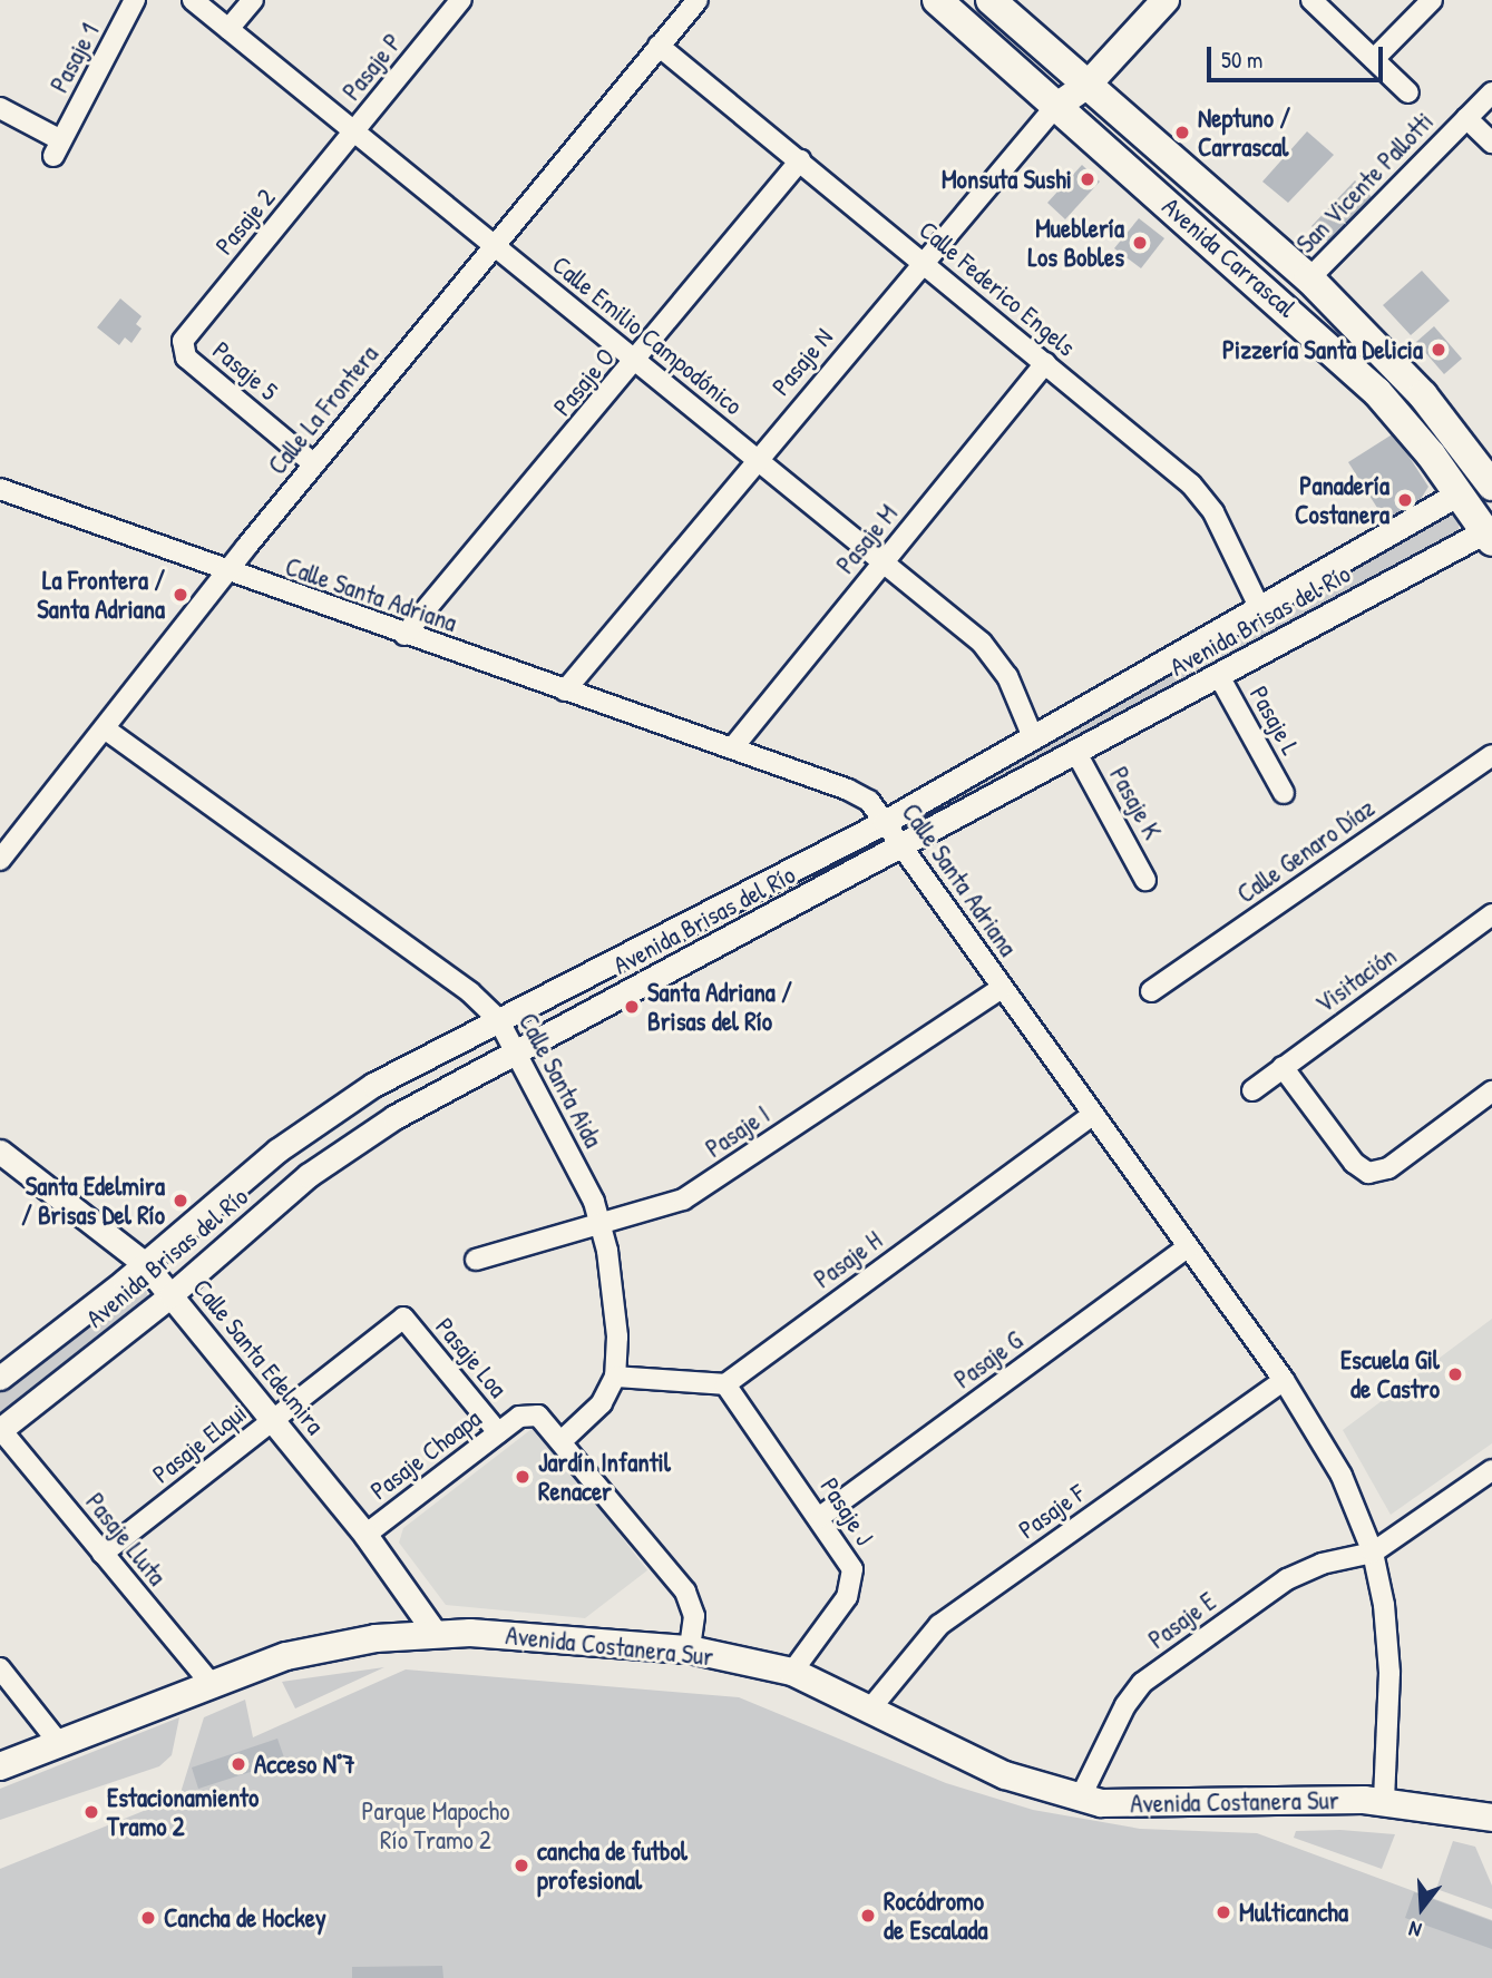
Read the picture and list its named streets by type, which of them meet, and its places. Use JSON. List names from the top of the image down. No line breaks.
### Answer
{"streets":{"main road":["Avenida Carrascal","Avenida Costanera Sur"],"street":["Pasaje 1","Pasaje P","San Vicente Pallotti","Pasaje 2","Calle Federico Engels","Calle Emilio Campodónico","Pasaje N","Pasaje 5","Pasaje O","Calle La Frontera","Pasaje M","Calle Santa Adriana","Avenida Brisas del Río","Pasaje L","Pasaje K","Calle Genaro Díaz","Visitación","Calle Santa Aida","Pasaje I","Pasaje H","Calle Santa Edelmira","Pasaje Loa","Pasaje G","Pasaje Elqui","Pasaje Choapa","Pasaje J","Pasaje F","Pasaje Lluta","Pasaje E"]},"crossings":[["Pasaje P","Pasaje 2"],["Pasaje P","Calle Emilio Campodónico"],["San Vicente Pallotti","Avenida Carrascal"],["Pasaje 2","Calle Emilio Campodónico"],["Pasaje 2","Pasaje 5"],["Avenida Carrascal","Pasaje N"],["Avenida Carrascal","Avenida Brisas del Río"],["Calle Federico Engels","Pasaje N"],["Calle Federico Engels","Pasaje O"],["Calle Federico Engels","Calle La Frontera"],["Calle Federico Engels","Pasaje M"],["Calle Federico Engels","Avenida Brisas del Río"],["Calle Emilio Campodónico","Pasaje N"],["Calle Emilio Campodónico","Pasaje O"],["Calle Emilio Campodónico","Calle La Frontera"],["Calle Emilio Campodónico","Pasaje M"],["Calle Emilio Campodónico","Avenida Brisas del Río"],["Pasaje N","Calle Santa Adriana"],["Pasaje 5","Calle La Frontera"],["Pasaje O","Calle Santa Adriana"],["Calle La Frontera","Calle Santa Adriana"],["Calle La Frontera","Calle Santa Aida"],["Pasaje M","Calle Santa Adriana"],["Calle Santa Adriana","Avenida Brisas del Río"],["Calle Santa Adriana","Pasaje I"],["Calle Santa Adriana","Pasaje H"],["Calle Santa Adriana","Pasaje G"],["Calle Santa Adriana","Pasaje F"],["Calle Santa Adriana","Pasaje E"],["Calle Santa Adriana","Avenida Costanera Sur"],["Avenida Brisas del Río","Pasaje L"],["Avenida Brisas del Río","Pasaje K"],["Avenida Brisas del Río","Calle Santa Aida"],["Avenida Brisas del Río","Calle Santa Edelmira"],["Avenida Brisas del Río","Pasaje Lluta"],["Calle Santa Aida","Pasaje I"],["Calle Santa Aida","Pasaje Loa"],["Pasaje H","Pasaje J"],["Calle Santa Edelmira","Pasaje Elqui"],["Calle Santa Edelmira","Pasaje Choapa"],["Calle Santa Edelmira","Avenida Costanera Sur"],["Pasaje Loa","Pasaje Elqui"],["Pasaje Loa","Pasaje Choapa"],["Pasaje Loa","Avenida Costanera Sur"],["Pasaje G","Pasaje J"],["Pasaje Elqui","Pasaje Lluta"],["Pasaje J","Avenida Costanera Sur"],["Pasaje F","Avenida Costanera Sur"],["Pasaje Lluta","Avenida Costanera Sur"],["Pasaje E","Avenida Costanera Sur"]],"parks":["Parque Mapocho Río Tramo 2"],"places":["Neptuno / Carrascal","Monsuta Sushi","Mueblería Los Bobles","Pizzería Santa Delicia","Panadería Costanera","La Frontera / Santa Adriana","Santa Adriana / Brisas del Río","Santa Edelmira / Brisas Del Río","Escuela Gil de Castro","Jardín Infantil Renacer","Acceso N°7","Estacionamiento Tramo 2","cancha de futbol profesional","Multicancha","Rocódromo de Escalada","Cancha de Hockey"],"scale_bar":"50 m","north":"bottom"}
